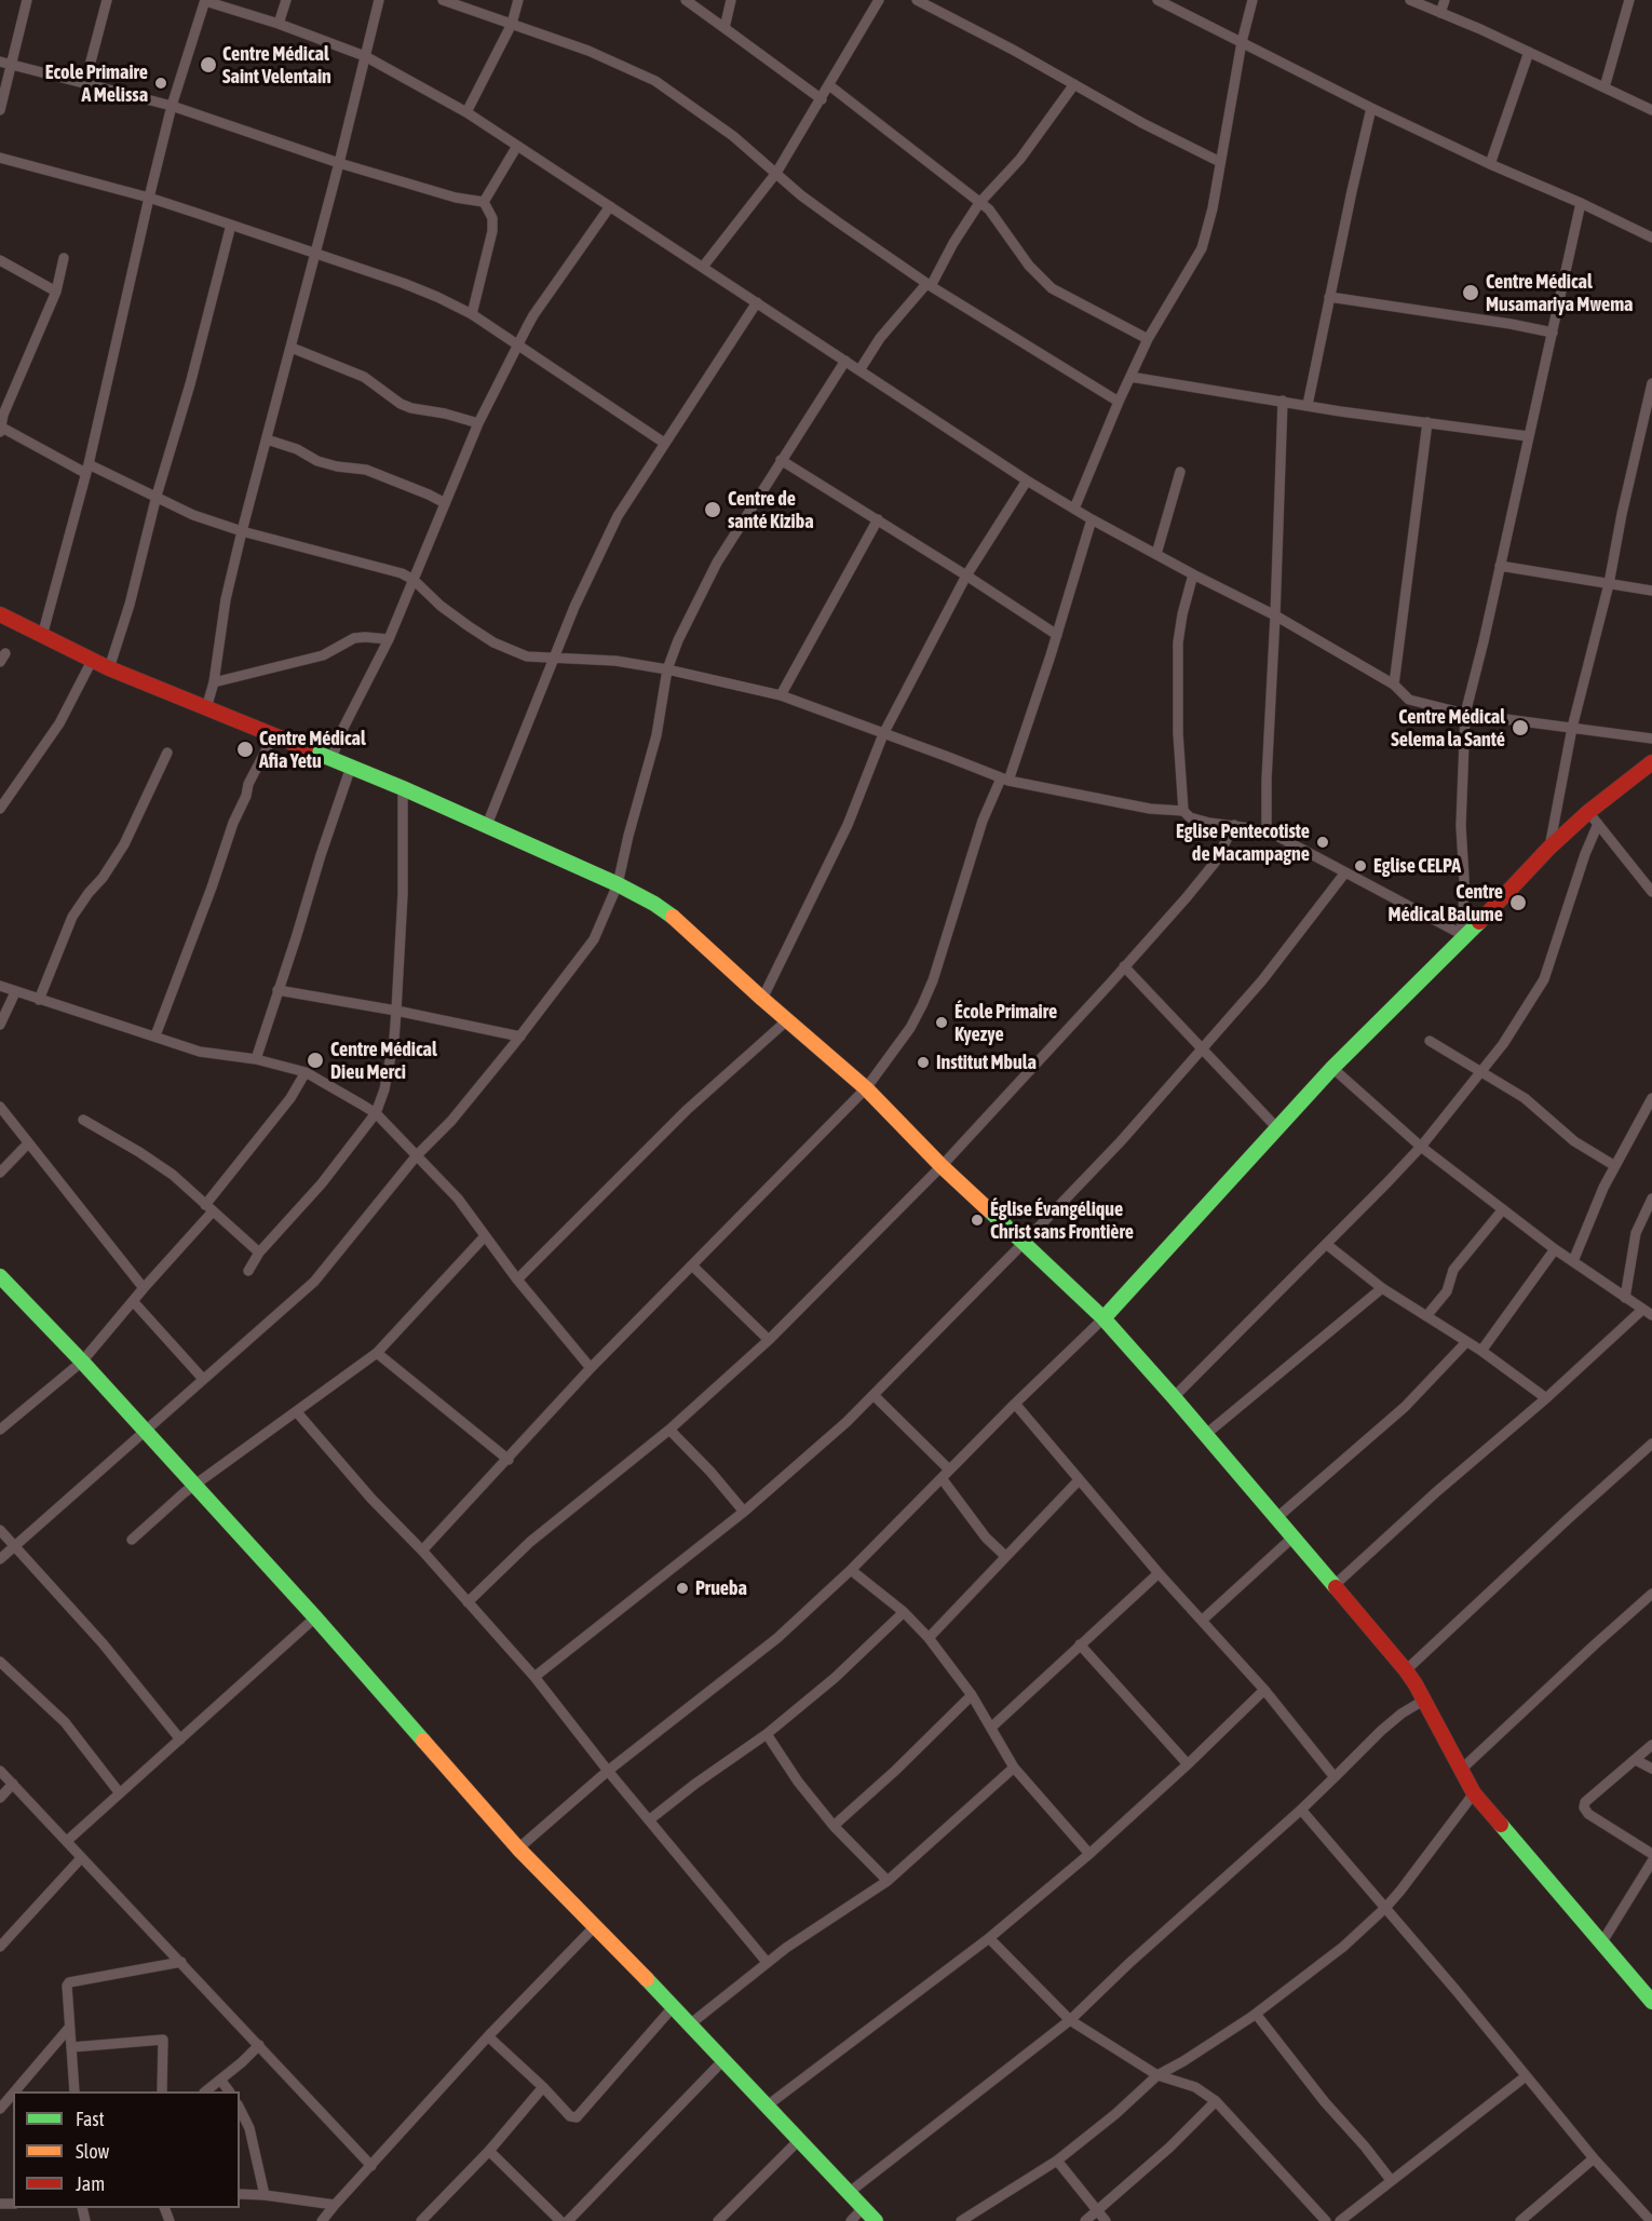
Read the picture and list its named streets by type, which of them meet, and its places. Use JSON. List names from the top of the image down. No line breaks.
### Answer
{"places":["Centre Médical Saint Velentain","Ecole Primaire A Melissa","Centre Médical Musamariya Mwema","Centre de santé Kiziba","Centre Médical Selema la Santé","Centre Médical Afia Yetu","Eglise Pentecotiste de Macampagne","Eglise CELPA","Centre Médical Balume","École Primaire Kyezye","Centre Médical Dieu Merci","Institut Mbula","Église Évangélique Christ sans Frontière","Prueba"],"legend":["Fast","Slow","Jam"]}
